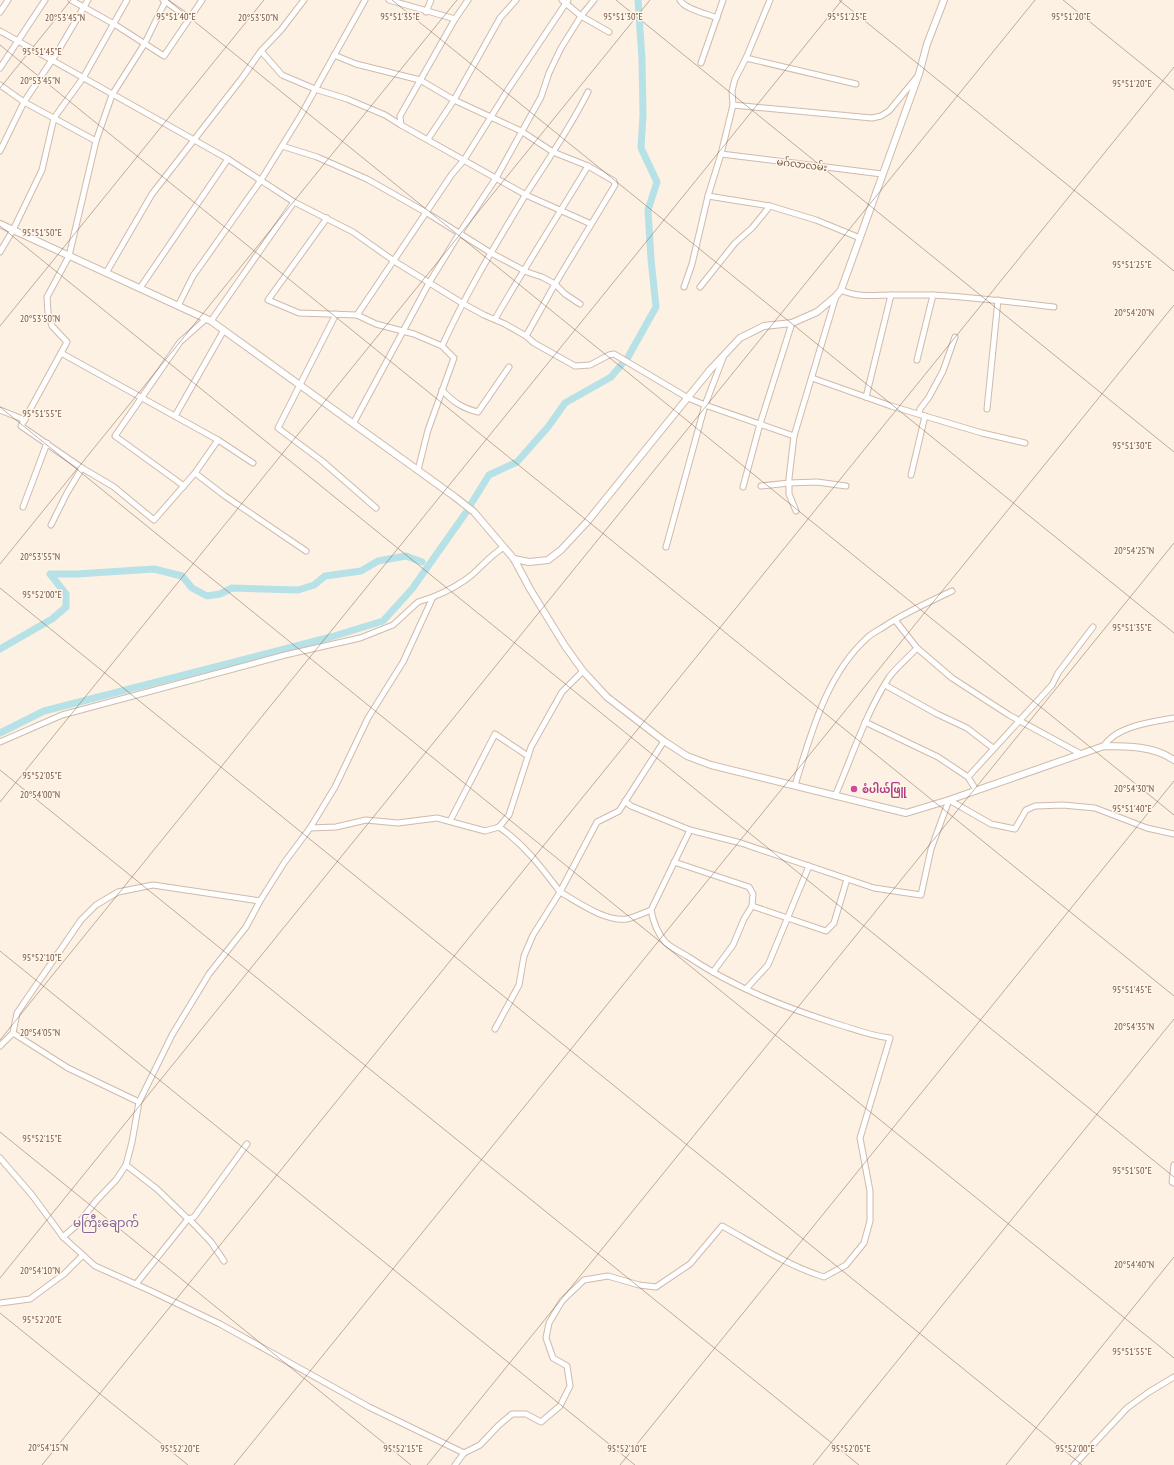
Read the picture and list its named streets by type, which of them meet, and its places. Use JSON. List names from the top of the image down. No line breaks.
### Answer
{"streets":{"street":["မဂ်လာလမ်း"]},"districts":["မကြီးချောက်"],"places":["စံပါယ်ဖြူ"],"coordinates":["95°51'25\"E","95°51'40\"E","95°51'35\"E","95°51'30\"E","95°51'20\"E","20°53'50\"N","20°53'45\"N","95°51'45\"E","95°51'50\"E","20°54'20\"N","95°51'55\"E","20°54'25\"N","20°53'55\"N","95°52'00\"E","95°52'05\"E","20°54'30\"N","20°54'00\"N","95°52'10\"E","20°54'35\"N","20°54'05\"N","95°52'15\"E","20°54'40\"N","20°54'10\"N","95°52'20\"E","20°54'15\"N"]}
